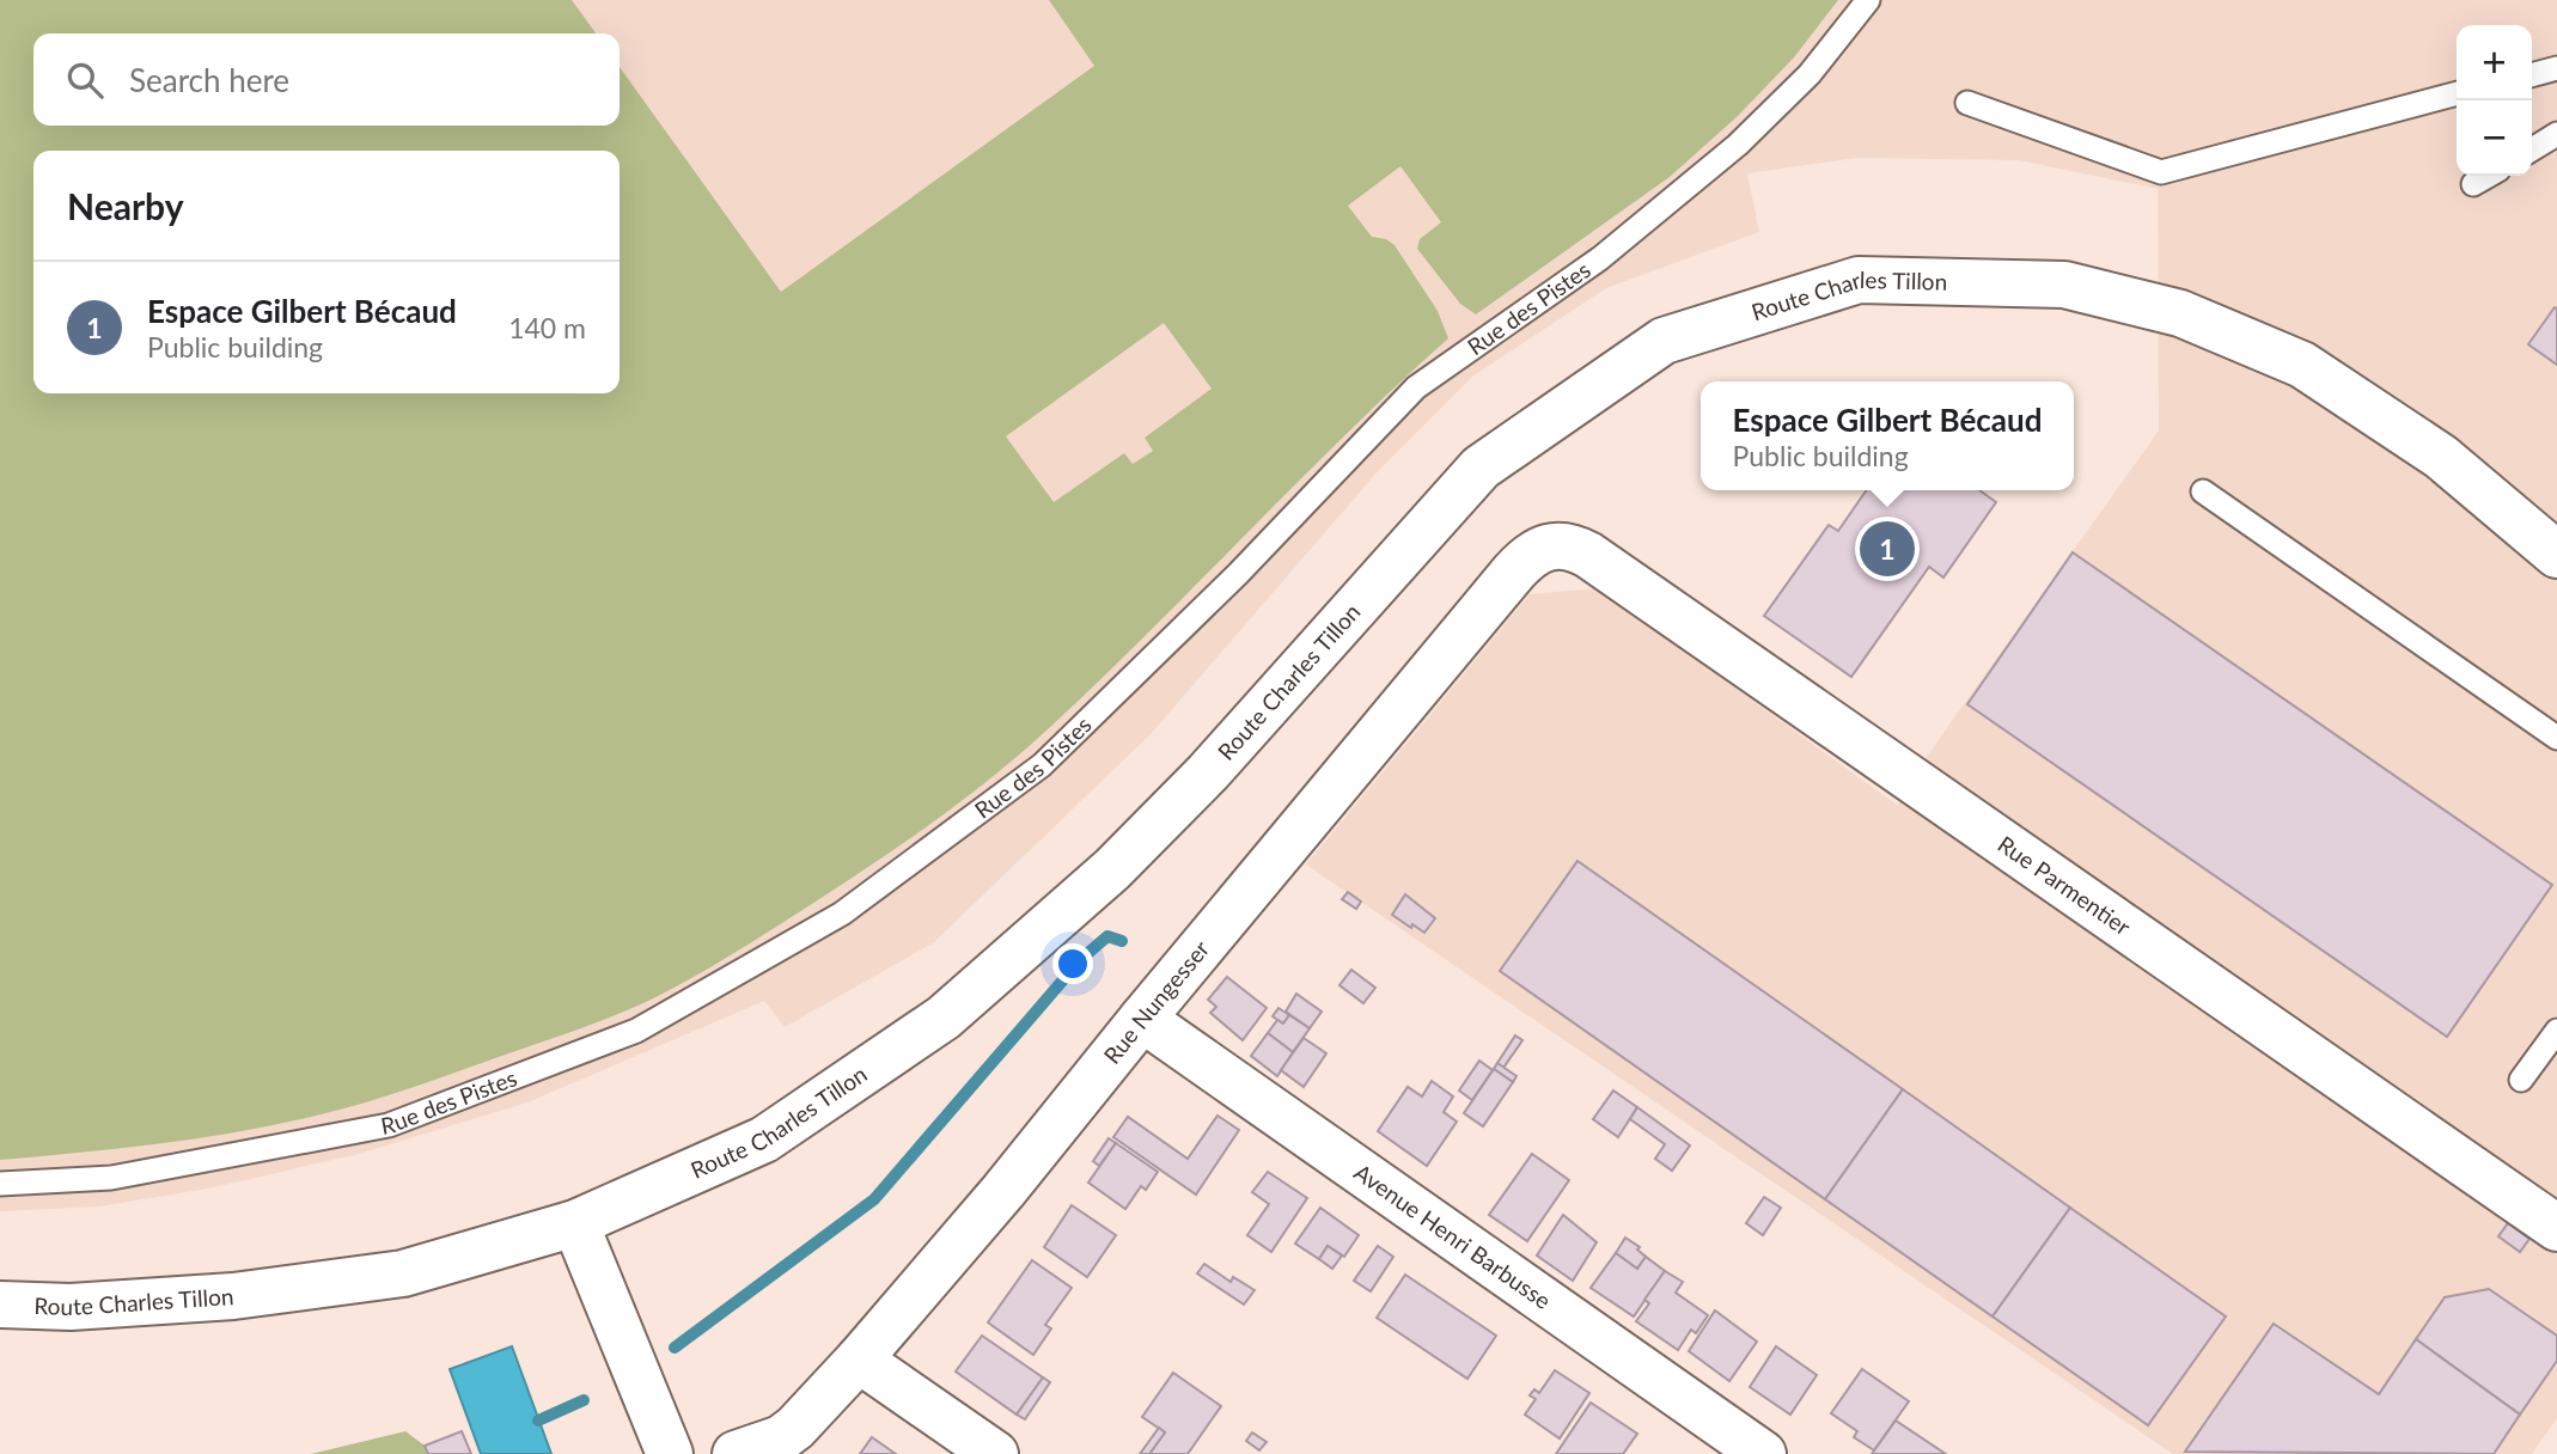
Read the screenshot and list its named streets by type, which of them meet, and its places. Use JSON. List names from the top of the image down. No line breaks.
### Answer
{"streets":{"street":["Route Charles Tillon","Rue Parmentier","Rue Nungesser","Avenue Henri Barbusse"],"lane":["Rue des Pistes"]},"crossings":[["Rue Parmentier","Rue Nungesser"],["Rue Nungesser","Avenue Henri Barbusse"]],"page":{"map_buttons":["+","−"],"search":"Search here","heading":"Nearby","list":[{"mark":"1","name":"Espace Gilbert Bécaud","note":"Public building","value":"140 m"}],"popup":["Espace Gilbert Bécaud","Public building"],"pins":"1"}}
